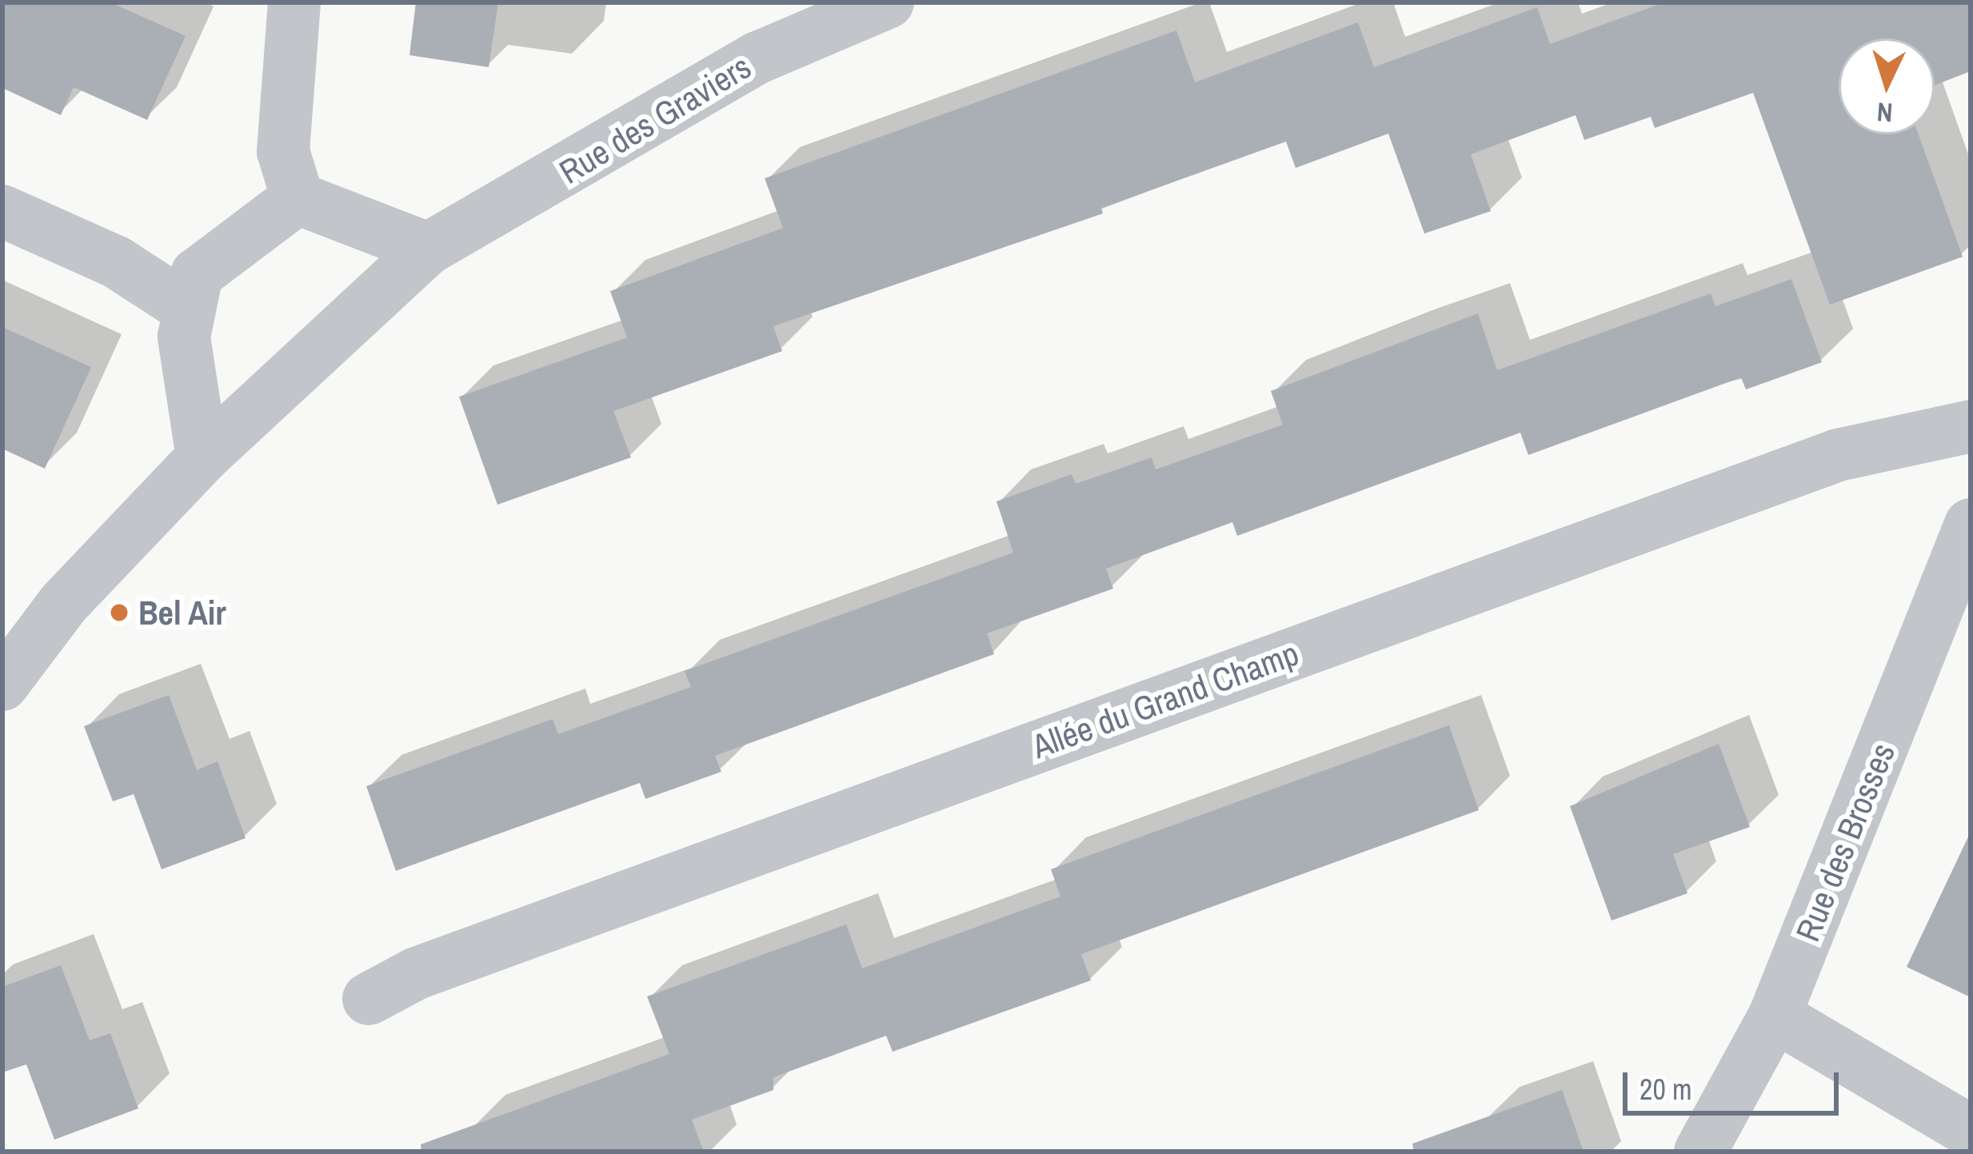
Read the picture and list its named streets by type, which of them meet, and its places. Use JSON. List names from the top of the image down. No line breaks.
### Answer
{"streets":{"street":["Rue des Graviers","Allée du Grand Champ","Rue des Brosses"]},"places":["Bel Air"],"scale_bar":"20 m","north":"bottom"}
